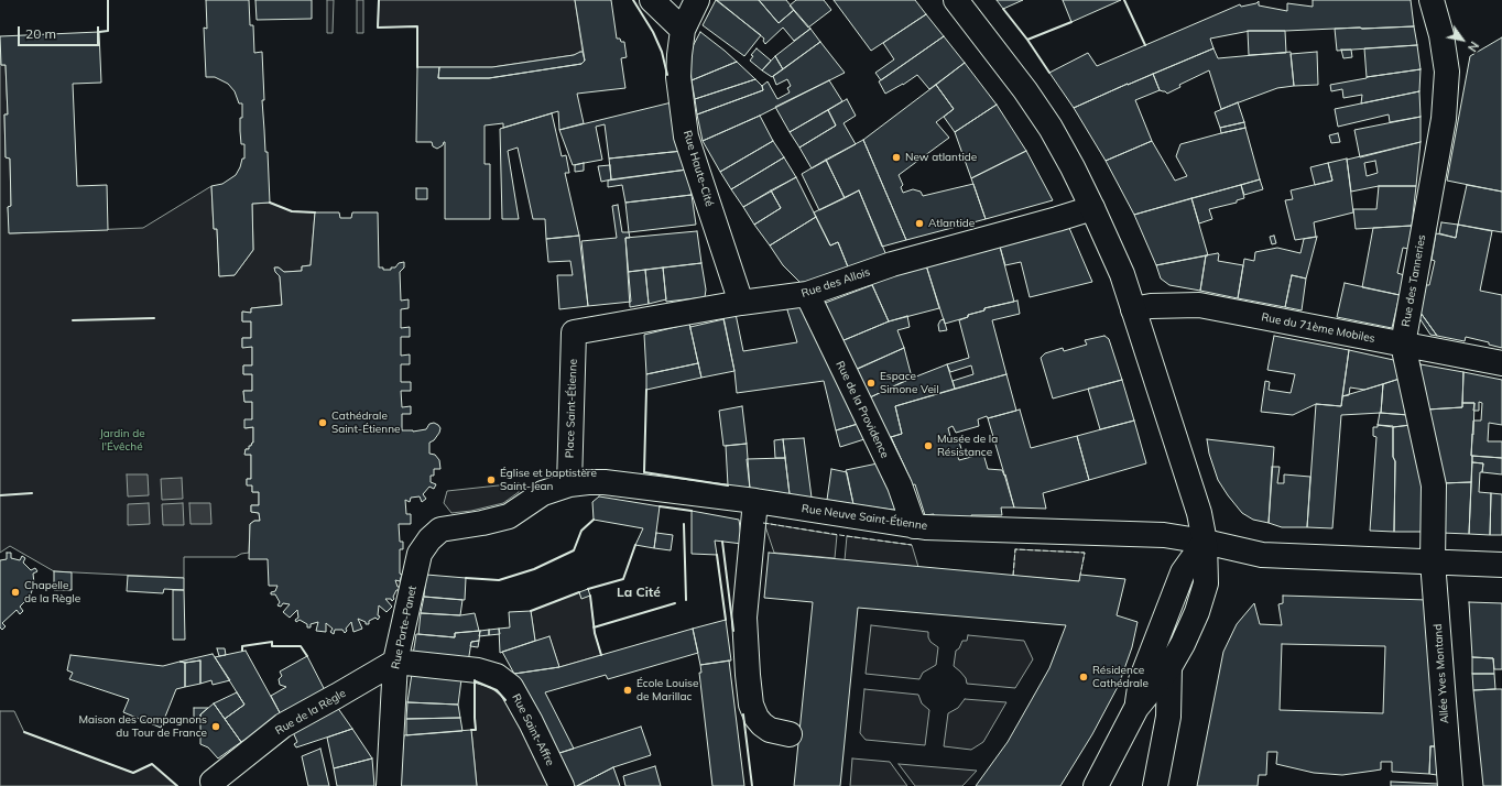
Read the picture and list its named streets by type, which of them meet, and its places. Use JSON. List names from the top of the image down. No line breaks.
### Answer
{"streets":{"street":["Rue Haute-Cité","Rue des Tanneries","Rue des Allois","Rue du 71ème Mobiles","Place Saint-Étienne","Rue de la Providence","Rue Neuve Saint-Étienne","Rue Porte-Panet","Allée Yves Montand","Rue de la Règle","Rue Saint-Affre"]},"crossings":[["Rue Haute-Cité","Rue des Allois"],["Rue des Tanneries","Rue du 71ème Mobiles"],["Rue des Tanneries","Rue Neuve Saint-Étienne"],["Rue des Tanneries","Allée Yves Montand"],["Rue des Allois","Place Saint-Étienne"],["Rue des Allois","Rue de la Providence"],["Place Saint-Étienne","Rue Neuve Saint-Étienne"],["Place Saint-Étienne","Rue Porte-Panet"],["Rue de la Providence","Rue Neuve Saint-Étienne"],["Rue Neuve Saint-Étienne","Rue Porte-Panet"],["Rue Neuve Saint-Étienne","Allée Yves Montand"],["Rue Porte-Panet","Rue de la Règle"],["Rue Porte-Panet","Rue Saint-Affre"],["Rue de la Règle","Rue Saint-Affre"]],"districts":["La Cité"],"parks":["Jardin de l'Évêché"],"places":["New atlantide","Atlantide","Espace Simone Veil","Cathédrale Saint-Étienne","Musée de la Résistance","Église et baptistère Saint-Jean","Chapelle de la Règle","Résidence Cathédrale","École Louise de Marillac","Maison des Compagnons du Tour de France"],"scale_bar":"20 m","north":"bottom right"}
